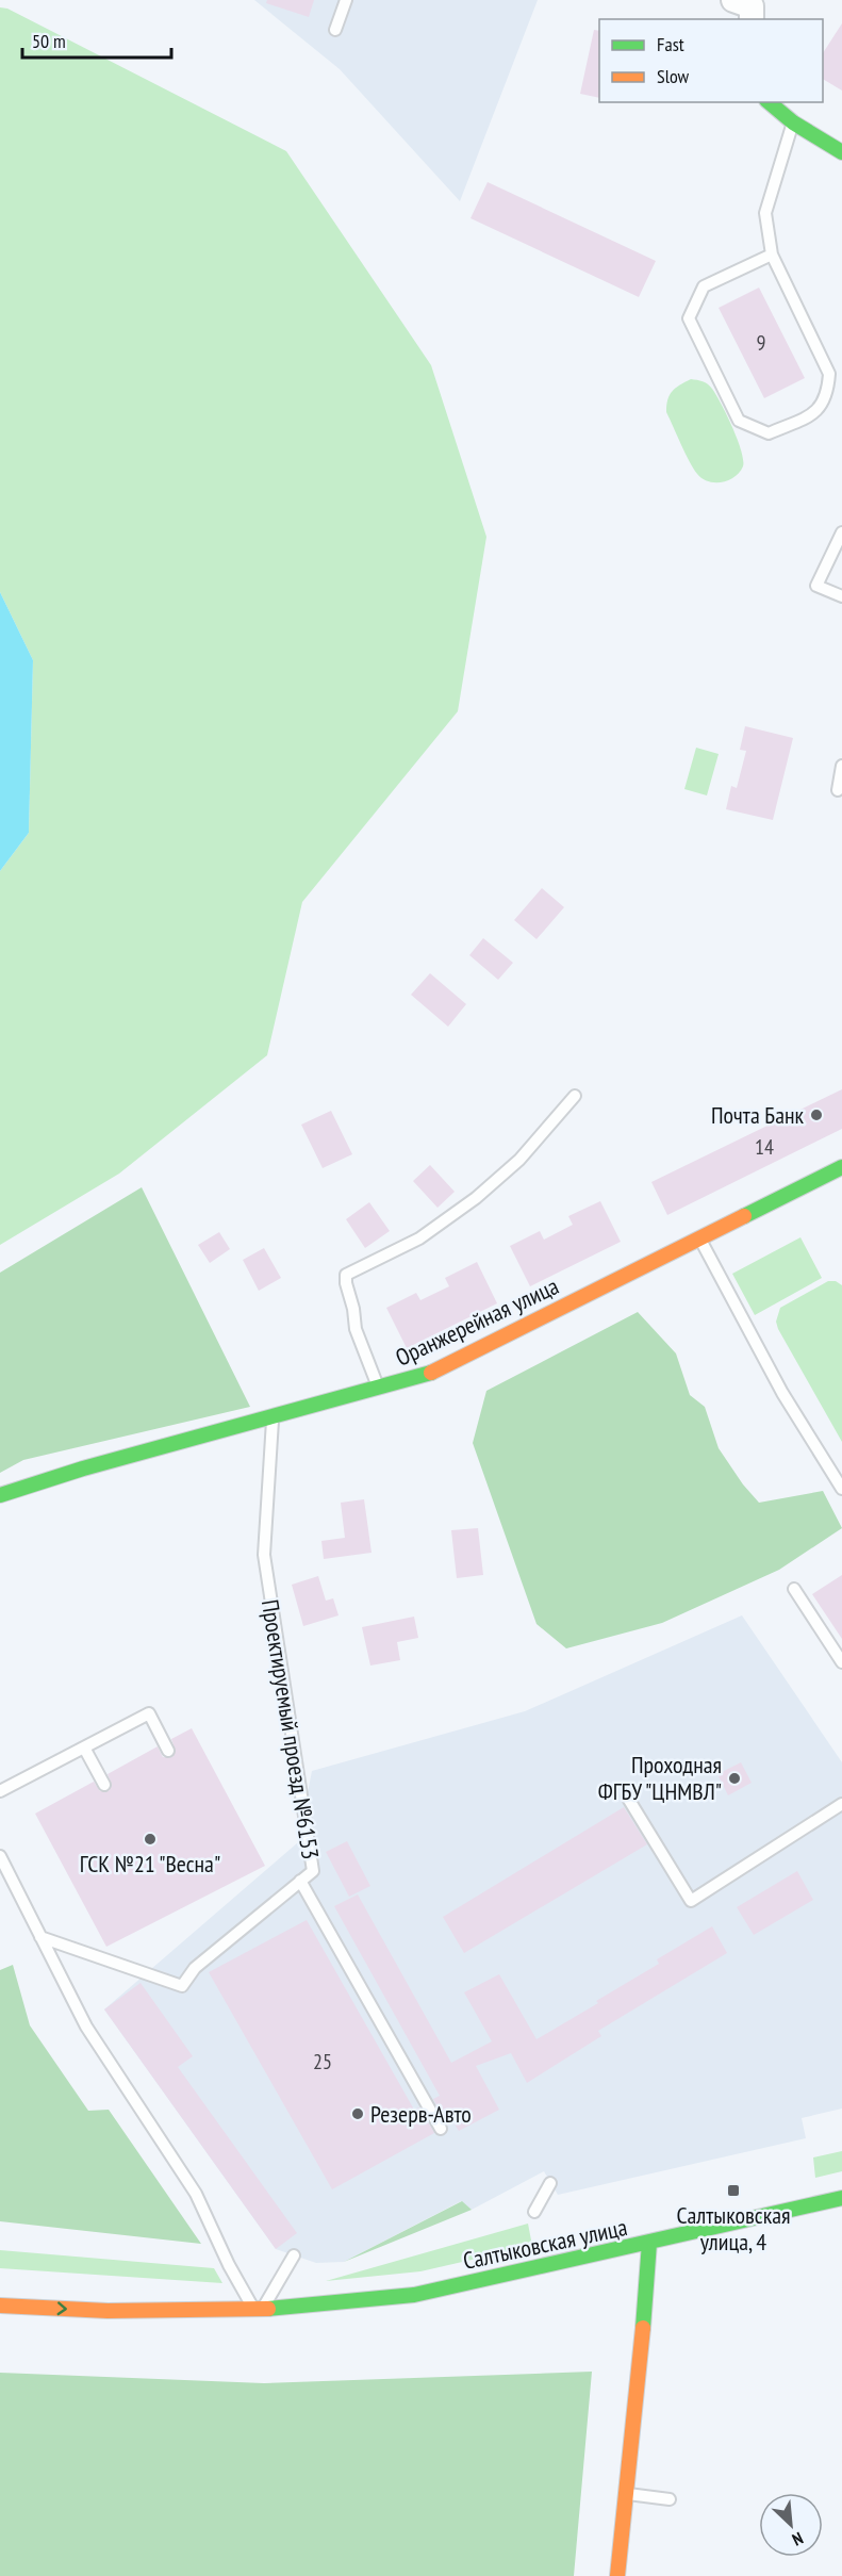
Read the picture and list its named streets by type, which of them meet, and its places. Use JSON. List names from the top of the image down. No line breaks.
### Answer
{"streets":{"street":["Оранжерейная улица","Салтыковская улица"],"lane":["Проектируемый проезд №6153"]},"crossings":[["Оранжерейная улица","Проектируемый проезд №6153"]],"places":{"other":["Почта Банк","Проходная ФГБУ \"ЦНМВЛ\"","ГСК №21 \"Весна\"","Резерв-Авто"],"transit":["Салтыковская улица, 4"]},"house_numbers":["9","14","25"],"legend":["Fast","Slow"],"scale_bar":"50 m","north":"bottom right"}
